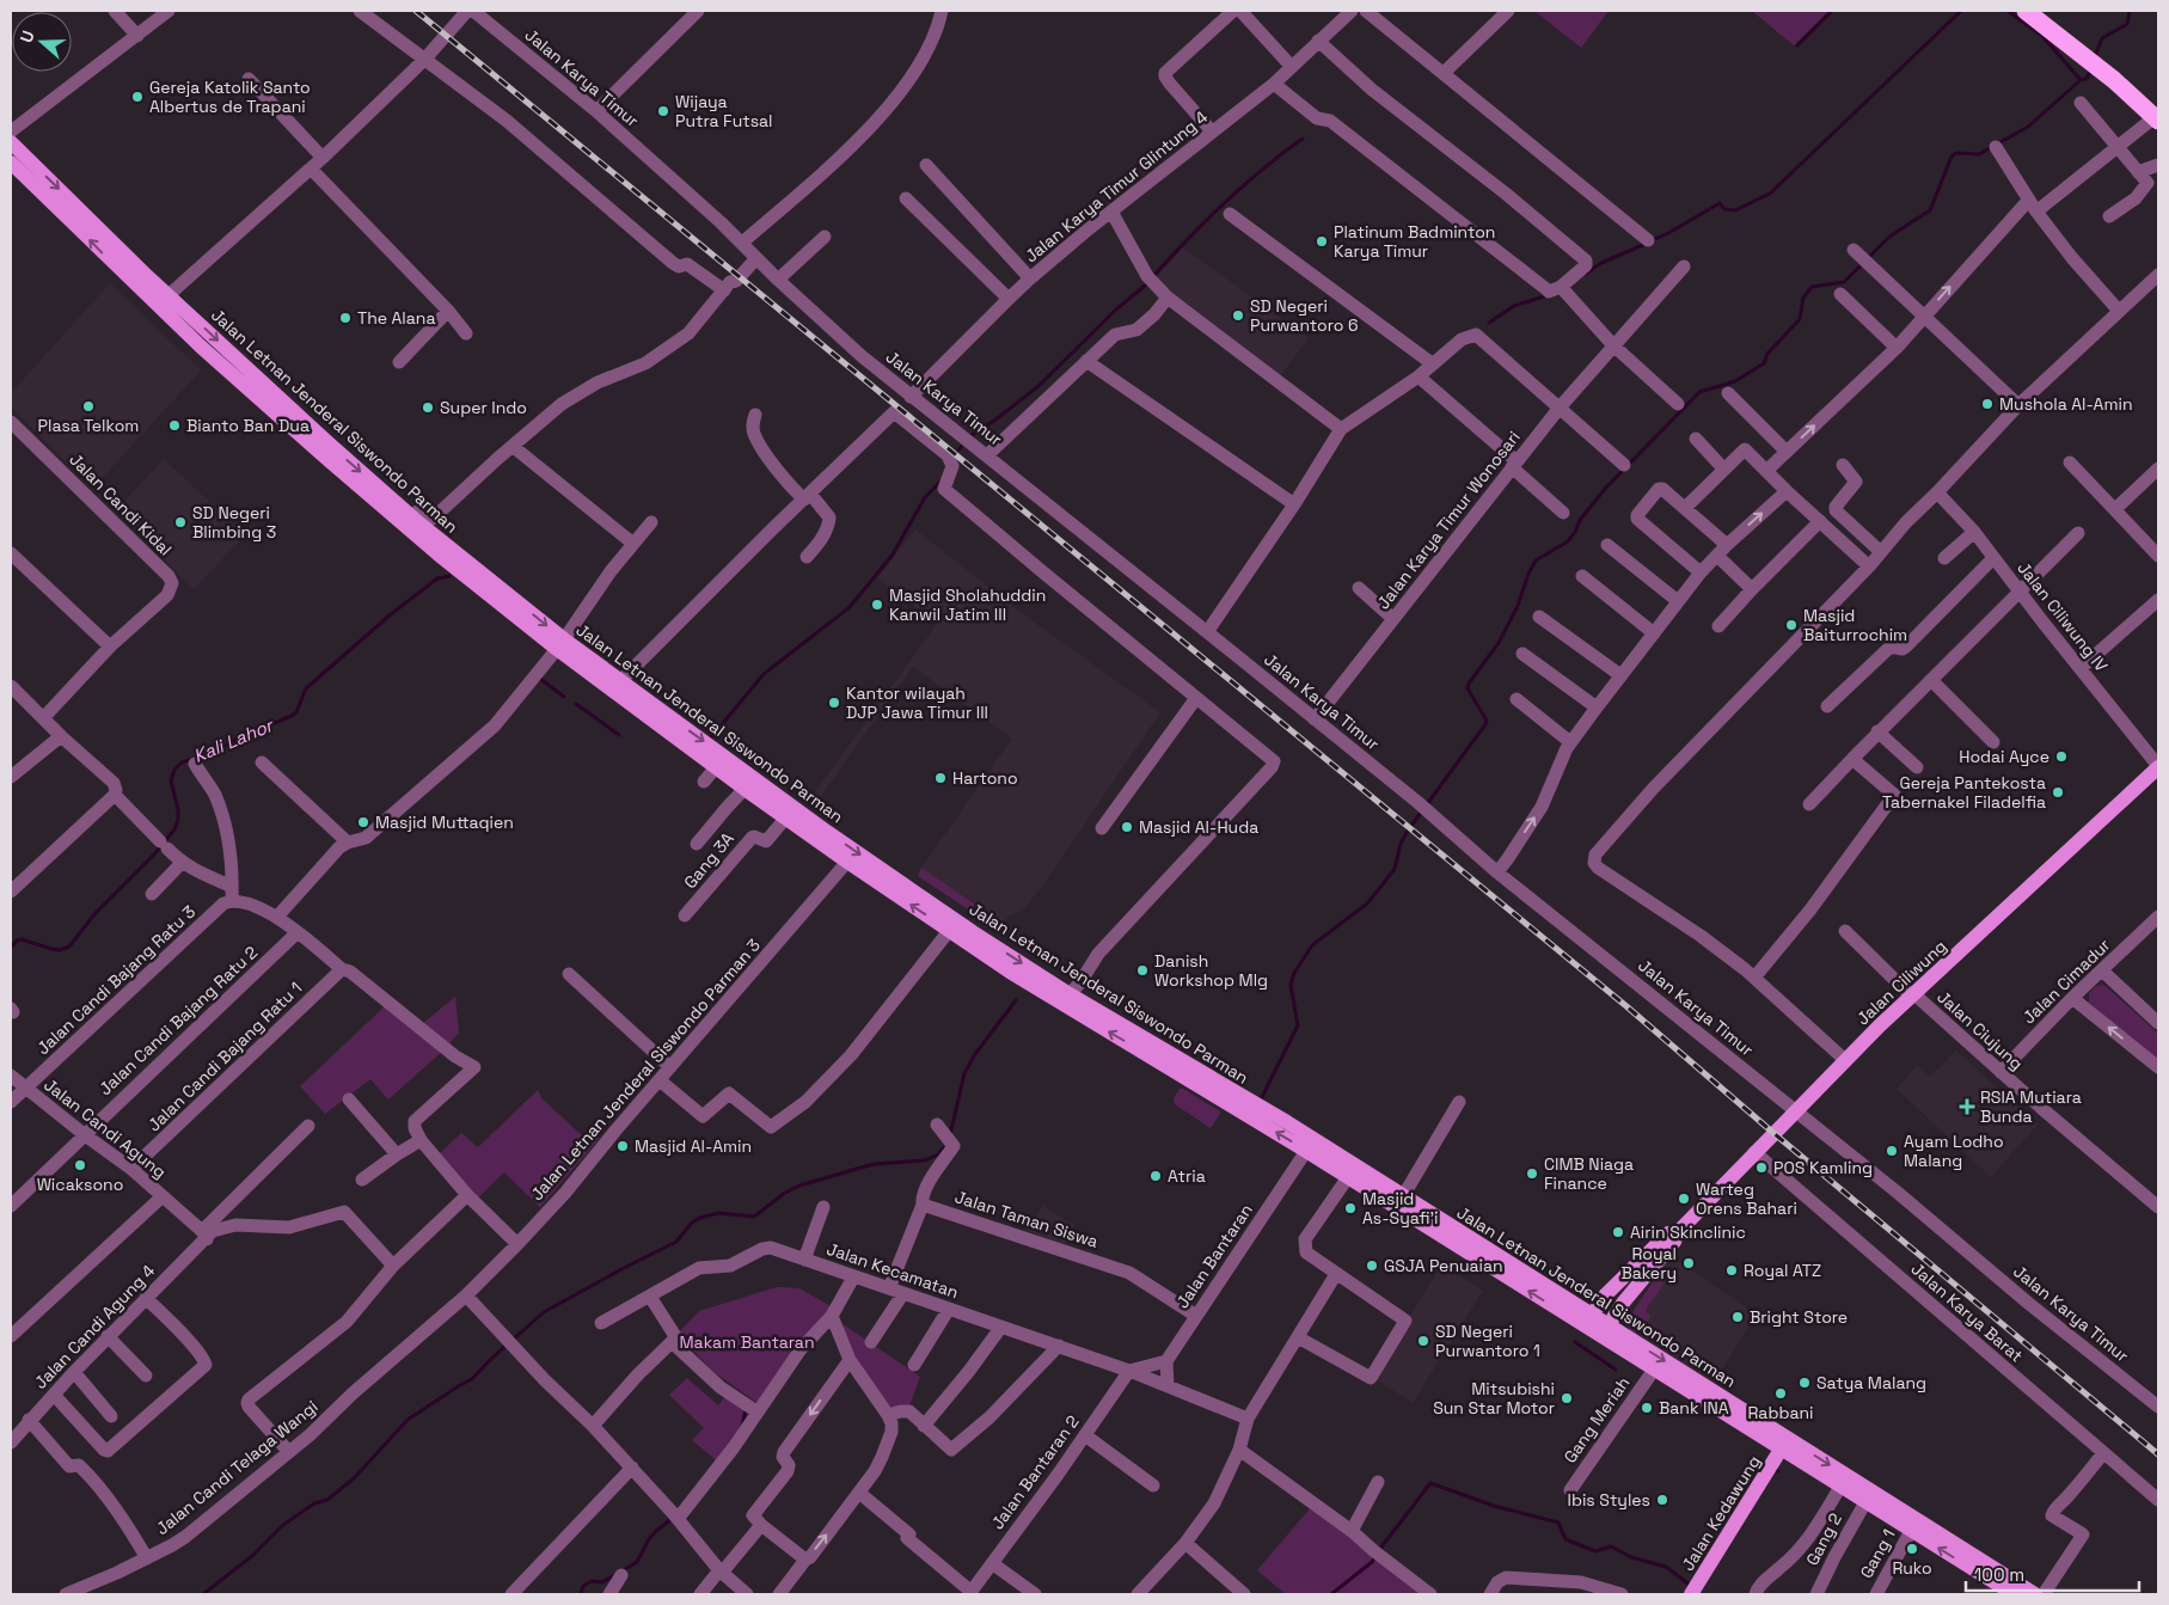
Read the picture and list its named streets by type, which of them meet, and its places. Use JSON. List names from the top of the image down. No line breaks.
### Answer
{"streets":{"main road":["Jalan Letnan Jenderal Siswondo Parman","Jalan Ciliwung","Jalan Kedawung"],"street":["Jalan Karya Timur","Jalan Karya Timur Glintung 4","Jalan Candi Kidal","Jalan Karya Timur Wonosari","Jalan Ciliwung IV","Gang 3A","Jalan Candi Bajang Ratu 3","Jalan Cimadur","Jalan Candi Bajang Ratu 2","Jalan Ciujung","Jalan Candi Bajang Ratu 1","Jalan Letnan Jenderal Siswondo Parman 3","Jalan Candi Agung","Jalan Taman Siswa","Jalan Bantaran","Jalan Kecamatan","Jalan Karya Barat","Jalan Candi Agung 4","Gang Meriah","Jalan Candi Telaga Wangi","Jalan Bantaran 2","Gang 2","Gang 1"]},"crossings":[["Jalan Karya Timur","Jalan Karya Timur Glintung 4"],["Jalan Karya Timur","Jalan Karya Timur Wonosari"],["Jalan Karya Timur","Jalan Ciliwung"],["Jalan Letnan Jenderal Siswondo Parman","Gang 3A"],["Jalan Letnan Jenderal Siswondo Parman","Jalan Ciliwung"],["Jalan Letnan Jenderal Siswondo Parman","Jalan Letnan Jenderal Siswondo Parman 3"],["Jalan Letnan Jenderal Siswondo Parman","Jalan Bantaran"],["Jalan Letnan Jenderal Siswondo Parman","Gang Meriah"],["Jalan Letnan Jenderal Siswondo Parman","Jalan Kedawung"],["Jalan Letnan Jenderal Siswondo Parman","Gang 2"],["Jalan Letnan Jenderal Siswondo Parman","Gang 1"],["Jalan Ciliwung IV","Jalan Ciliwung"],["Jalan Candi Bajang Ratu 3","Jalan Candi Agung"],["Jalan Cimadur","Jalan Ciujung"],["Jalan Ciliwung","Jalan Ciujung"],["Jalan Ciliwung","Jalan Karya Barat"],["Jalan Candi Bajang Ratu 2","Jalan Candi Agung"],["Jalan Candi Bajang Ratu 1","Jalan Candi Agung"],["Jalan Letnan Jenderal Siswondo Parman 3","Jalan Candi Telaga Wangi"],["Jalan Candi Agung","Jalan Candi Agung 4"],["Jalan Taman Siswa","Jalan Bantaran"],["Jalan Kecamatan","Jalan Bantaran 2"]],"water":["Kali Lahor"],"parks":["Makam Bantaran"],"places":{"other":["Gereja Katolik Santo Albertus de Trapani","Wijaya Putra Futsal","Platinum Badminton Karya Timur","SD Negeri Purwantoro 6","The Alana","Mushola Al-Amin","Plasa Telkom","Super Indo","Bianto Ban Dua","SD Negeri Blimbing 3","Masjid Sholahuddin Kanwil Jatim III","Masjid Baiturrochim","Kantor wilayah DJP Jawa Timur III","Hodai Ayce","Hartono","Gereja Pantekosta Tabernakel Filadelfia","Masjid Muttaqien","Masjid Al-Huda","Danish Workshop Mlg","Masjid Al-Amin","Ayam Lodho Malang","Wicaksono","POS Kamling","CIMB Niaga Finance","Atria","Warteg Orens Bahari","Masjid As-Syafi'i","Airin Skinclinic","Royal Bakery","GSJA Penuaian","Royal ATZ","Bright Store","SD Negeri Purwantoro 1","Satya Malang","Rabbani","Mitsubishi Sun Star Motor","Bank INA","Ibis Styles","Ruko"],"health":["RSIA Mutiara Bunda"]},"scale_bar":"100 m","north":"left"}
